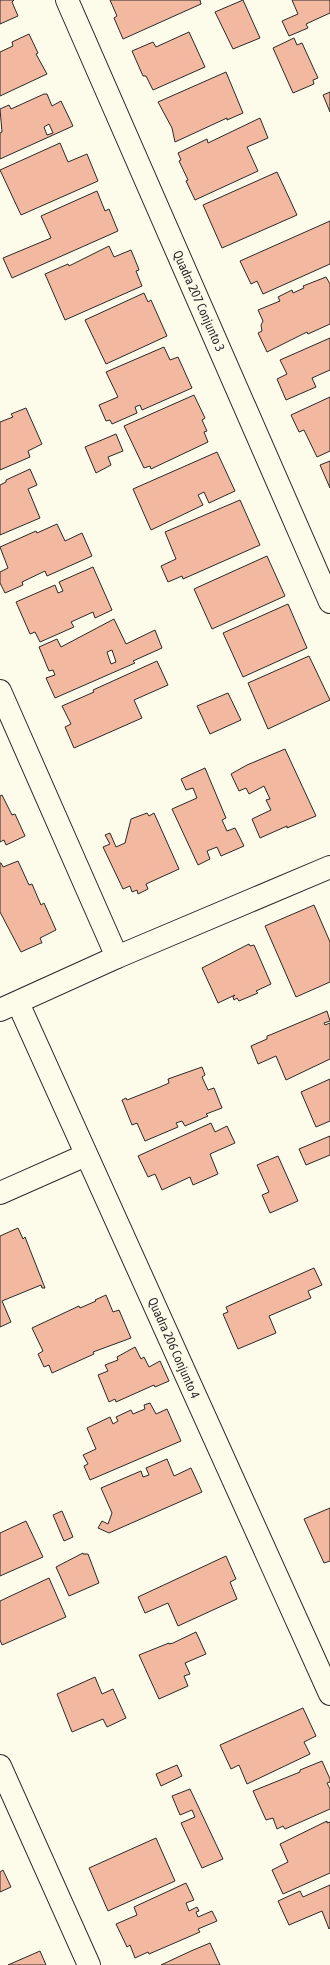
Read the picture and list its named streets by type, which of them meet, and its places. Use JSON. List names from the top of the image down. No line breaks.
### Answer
{"streets":{"street":["Quadra 207 Conjunto 3","Quadra 206 Conjunto 4"]}}
